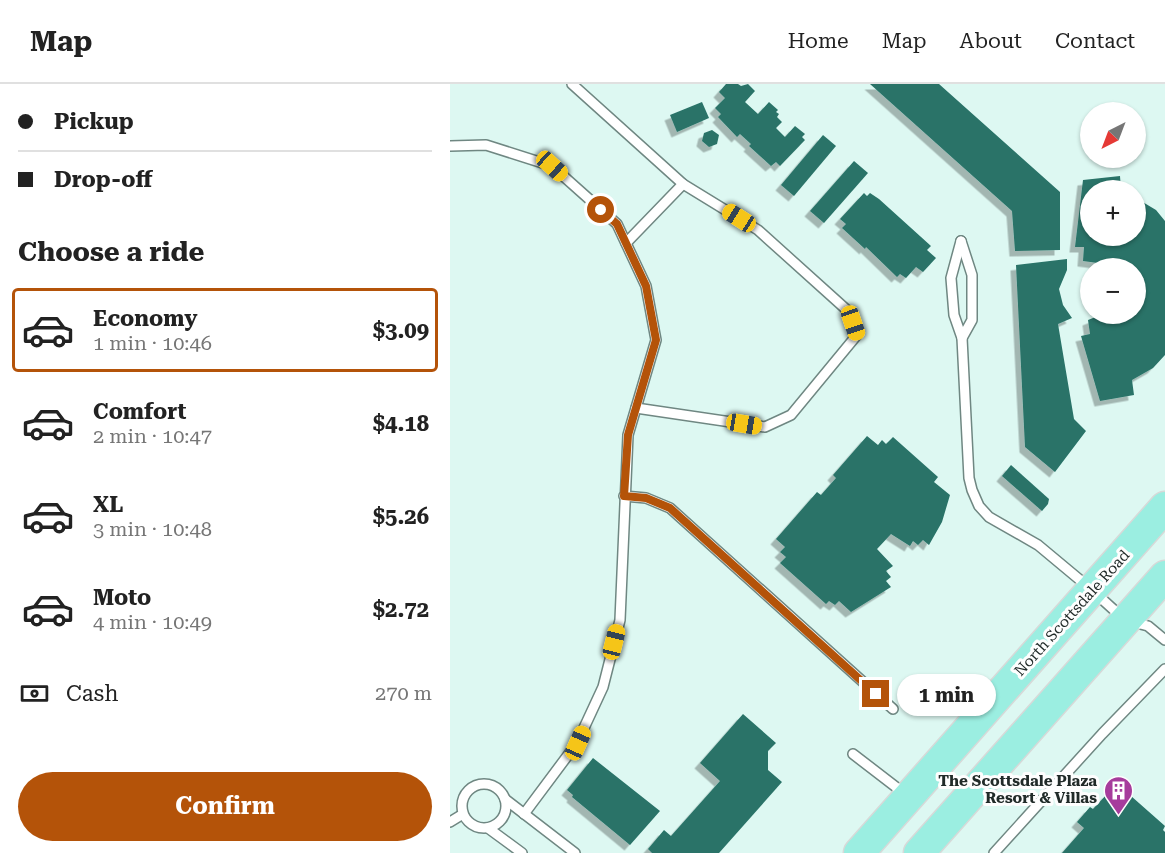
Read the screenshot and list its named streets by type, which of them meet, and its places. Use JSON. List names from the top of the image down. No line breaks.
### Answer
{"streets":{"main road":["North Scottsdale Road"]},"places":{"building":["The Scottsdale Plaza Resort & Villas"]},"north":"bottom left","page":{"header":"Map","nav":["Home","Map","About","Contact"],"banner":["Pickup","Drop-off"],"map_buttons":["+","−"],"heading":"Choose a ride","list":[{"name":"Economy","note":"1 min · 10:46","value":"$3.09"},{"name":"Comfort","note":"2 min · 10:47","value":"$4.18"},{"name":"XL","note":"3 min · 10:48","value":"$5.26"},{"name":"Moto","note":"4 min · 10:49","value":"$2.72"}],"pay":["Cash","270 m"],"bubble":"1 min","buttons":"Confirm"}}
